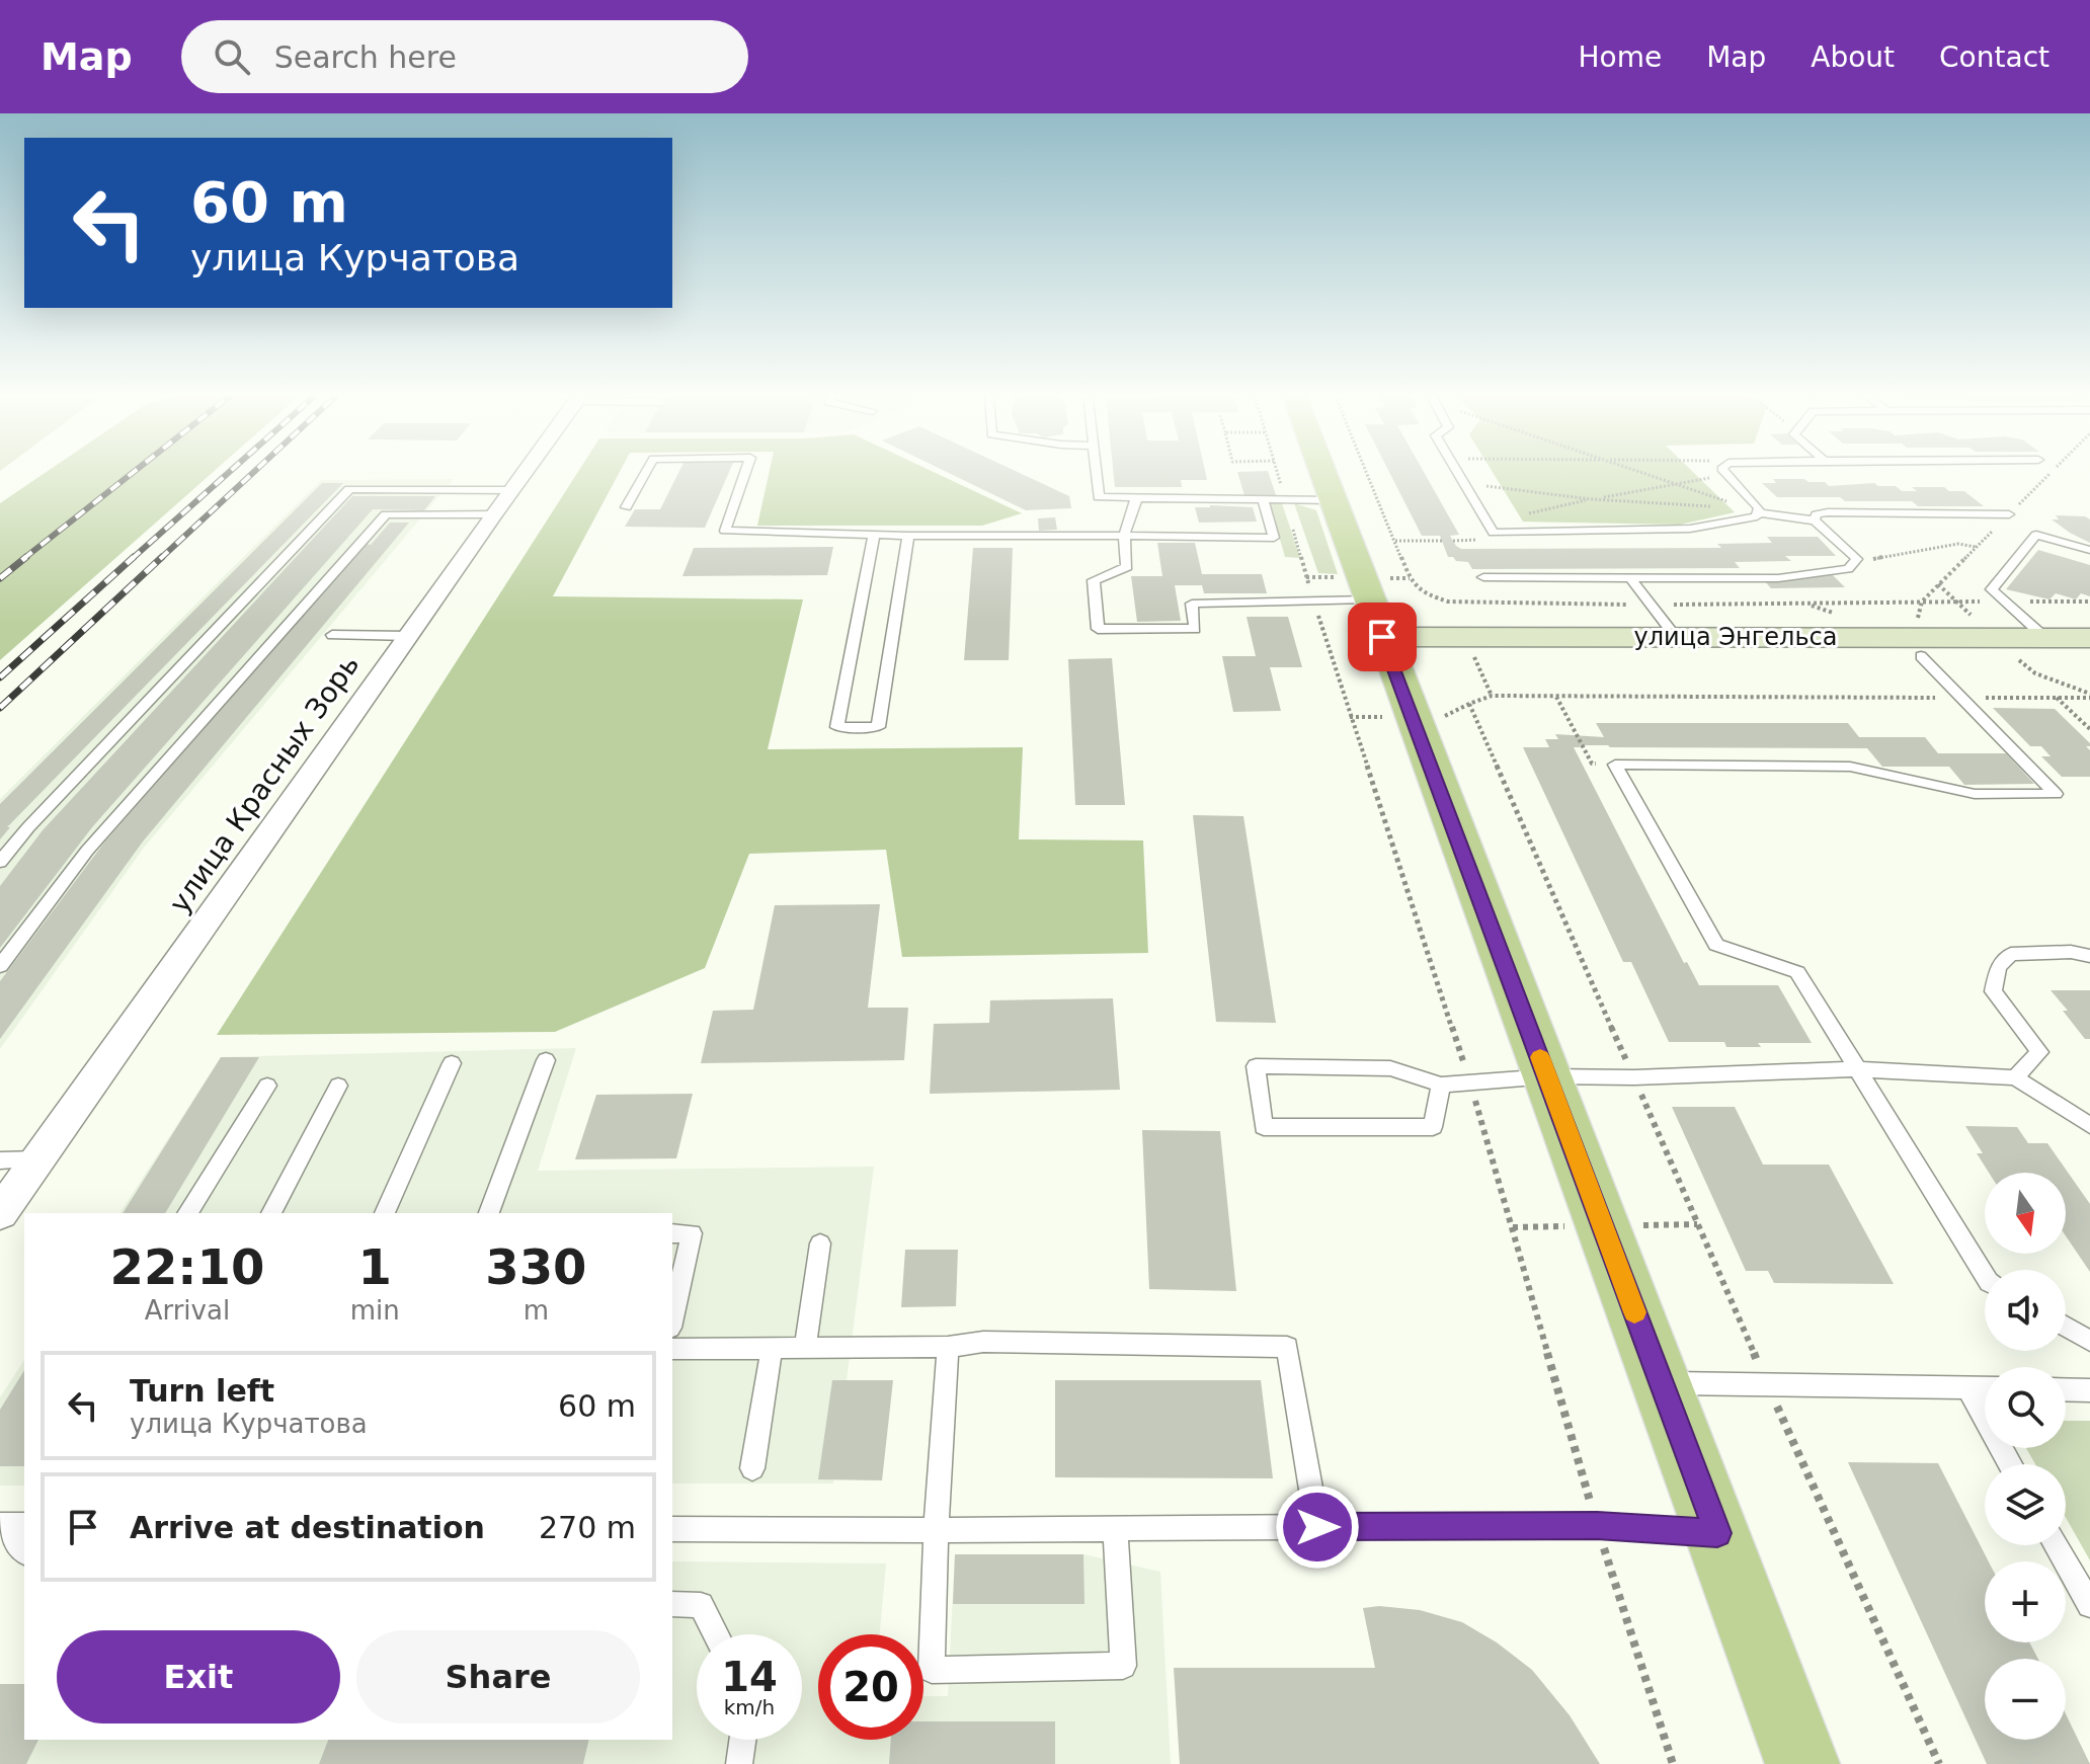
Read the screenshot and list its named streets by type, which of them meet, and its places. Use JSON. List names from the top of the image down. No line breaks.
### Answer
{"streets":{"main road":["улица Энгельса"],"street":["улица Красных Зорь"]},"north":"bottom","page":{"header":"Map","search":"Search here","nav":["Home","Map","About","Contact"],"turn":["60 m","улица Курчатова"],"map_buttons":["+","−"],"eta":["22:10","Arrival","1","min","330","m"],"list":[{"name":"Turn left","note":"улица Курчатова","value":"60 m"},{"name":"Arrive at destination","value":"270 m"}],"buttons":["Exit","Share"],"speed":"14 km/h","limit":"20"}}
